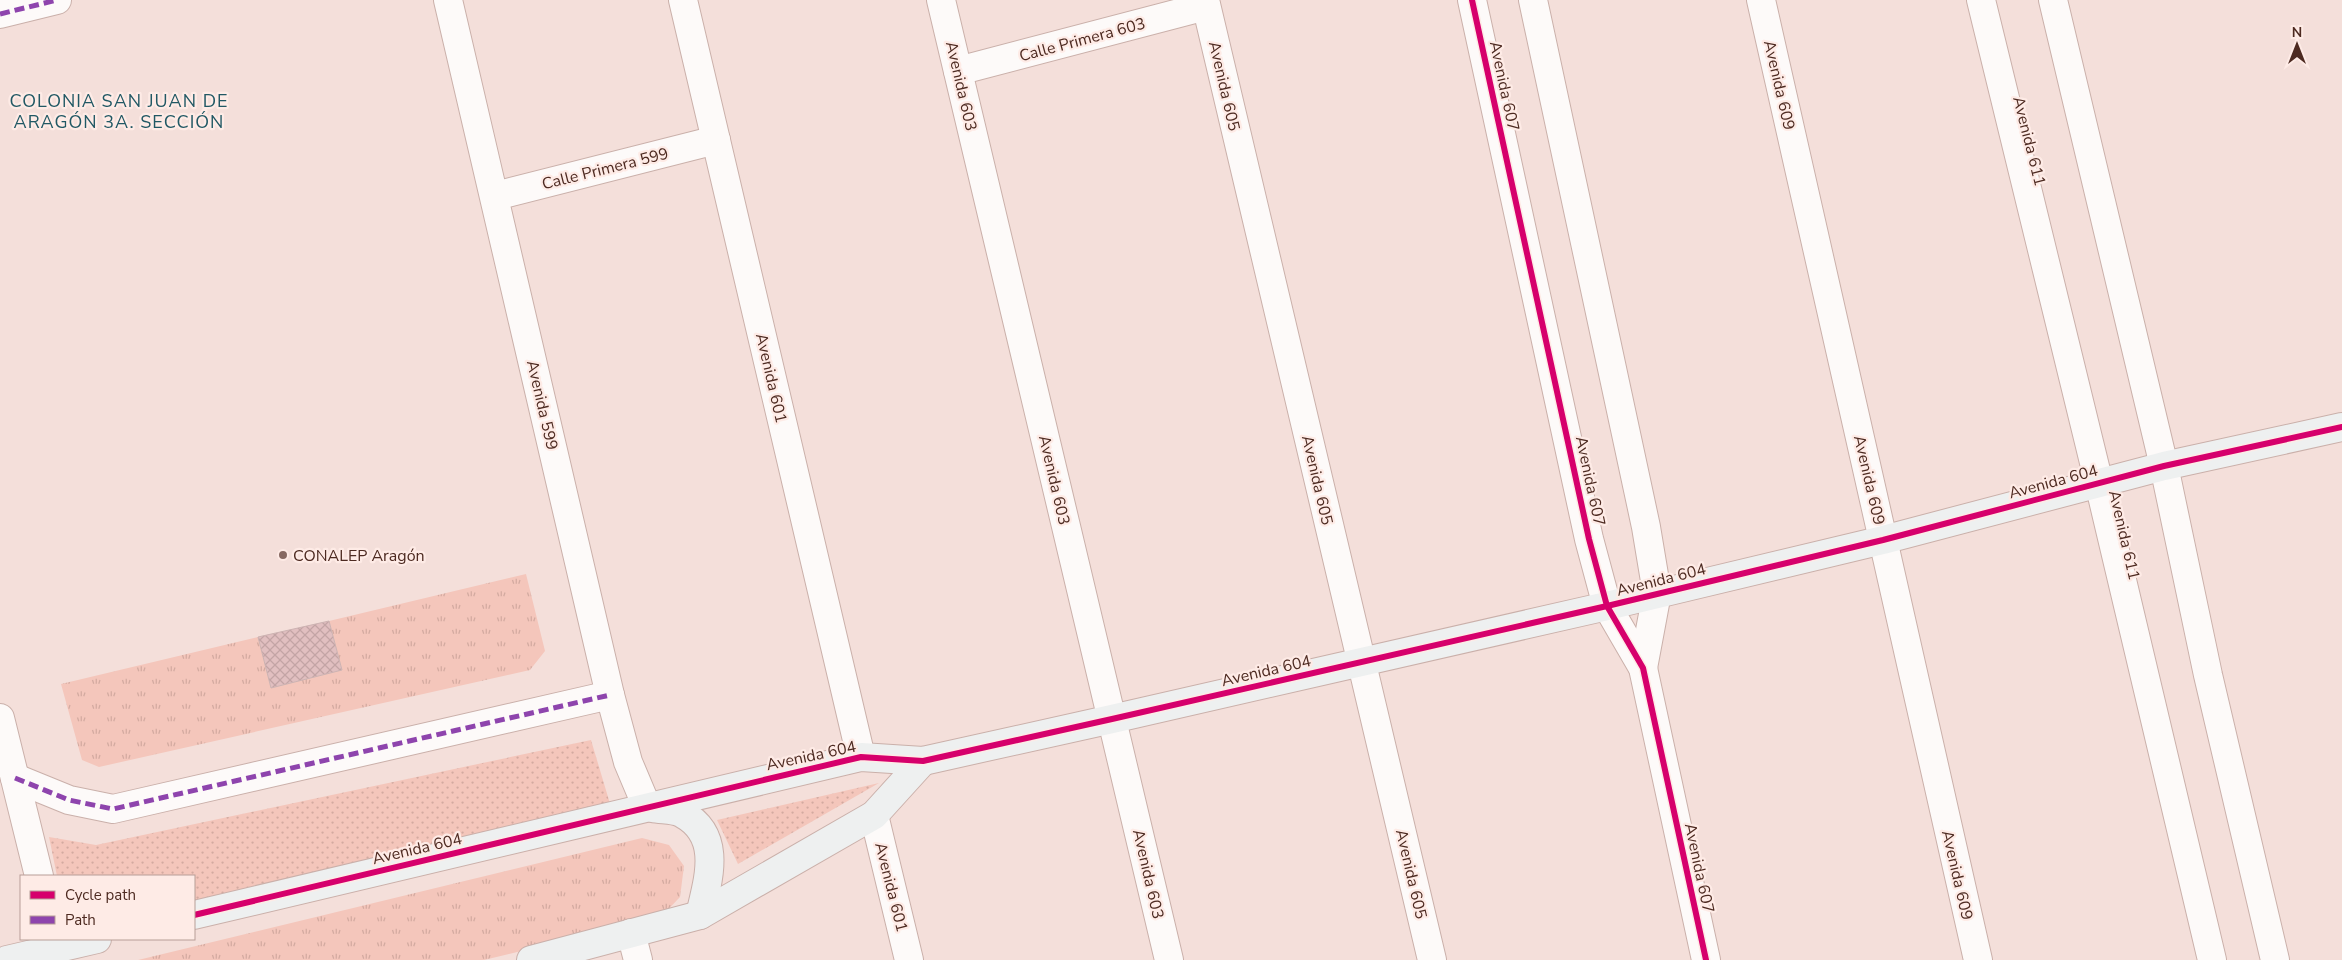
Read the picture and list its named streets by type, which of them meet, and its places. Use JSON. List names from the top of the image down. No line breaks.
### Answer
{"streets":{"street":["Calle Primera 603","Avenida 609","Avenida 603","Avenida 605","Avenida 607","Avenida 611","Calle Primera 599","Avenida 601","Avenida 599","Avenida 604"]},"crossings":[["Calle Primera 603","Avenida 603"],["Calle Primera 603","Avenida 605"],["Avenida 609","Avenida 604"],["Avenida 603","Avenida 604"],["Avenida 605","Avenida 604"],["Avenida 607","Avenida 604"],["Avenida 611","Avenida 604"],["Calle Primera 599","Avenida 601"],["Calle Primera 599","Avenida 599"],["Avenida 601","Avenida 604"],["Avenida 599","Avenida 604"]],"districts":["COLONIA SAN JUAN DE ARAGÓN 3A. SECCIÓN"],"places":["CONALEP Aragón"],"legend":["Cycle path","Path"],"north":"top"}
